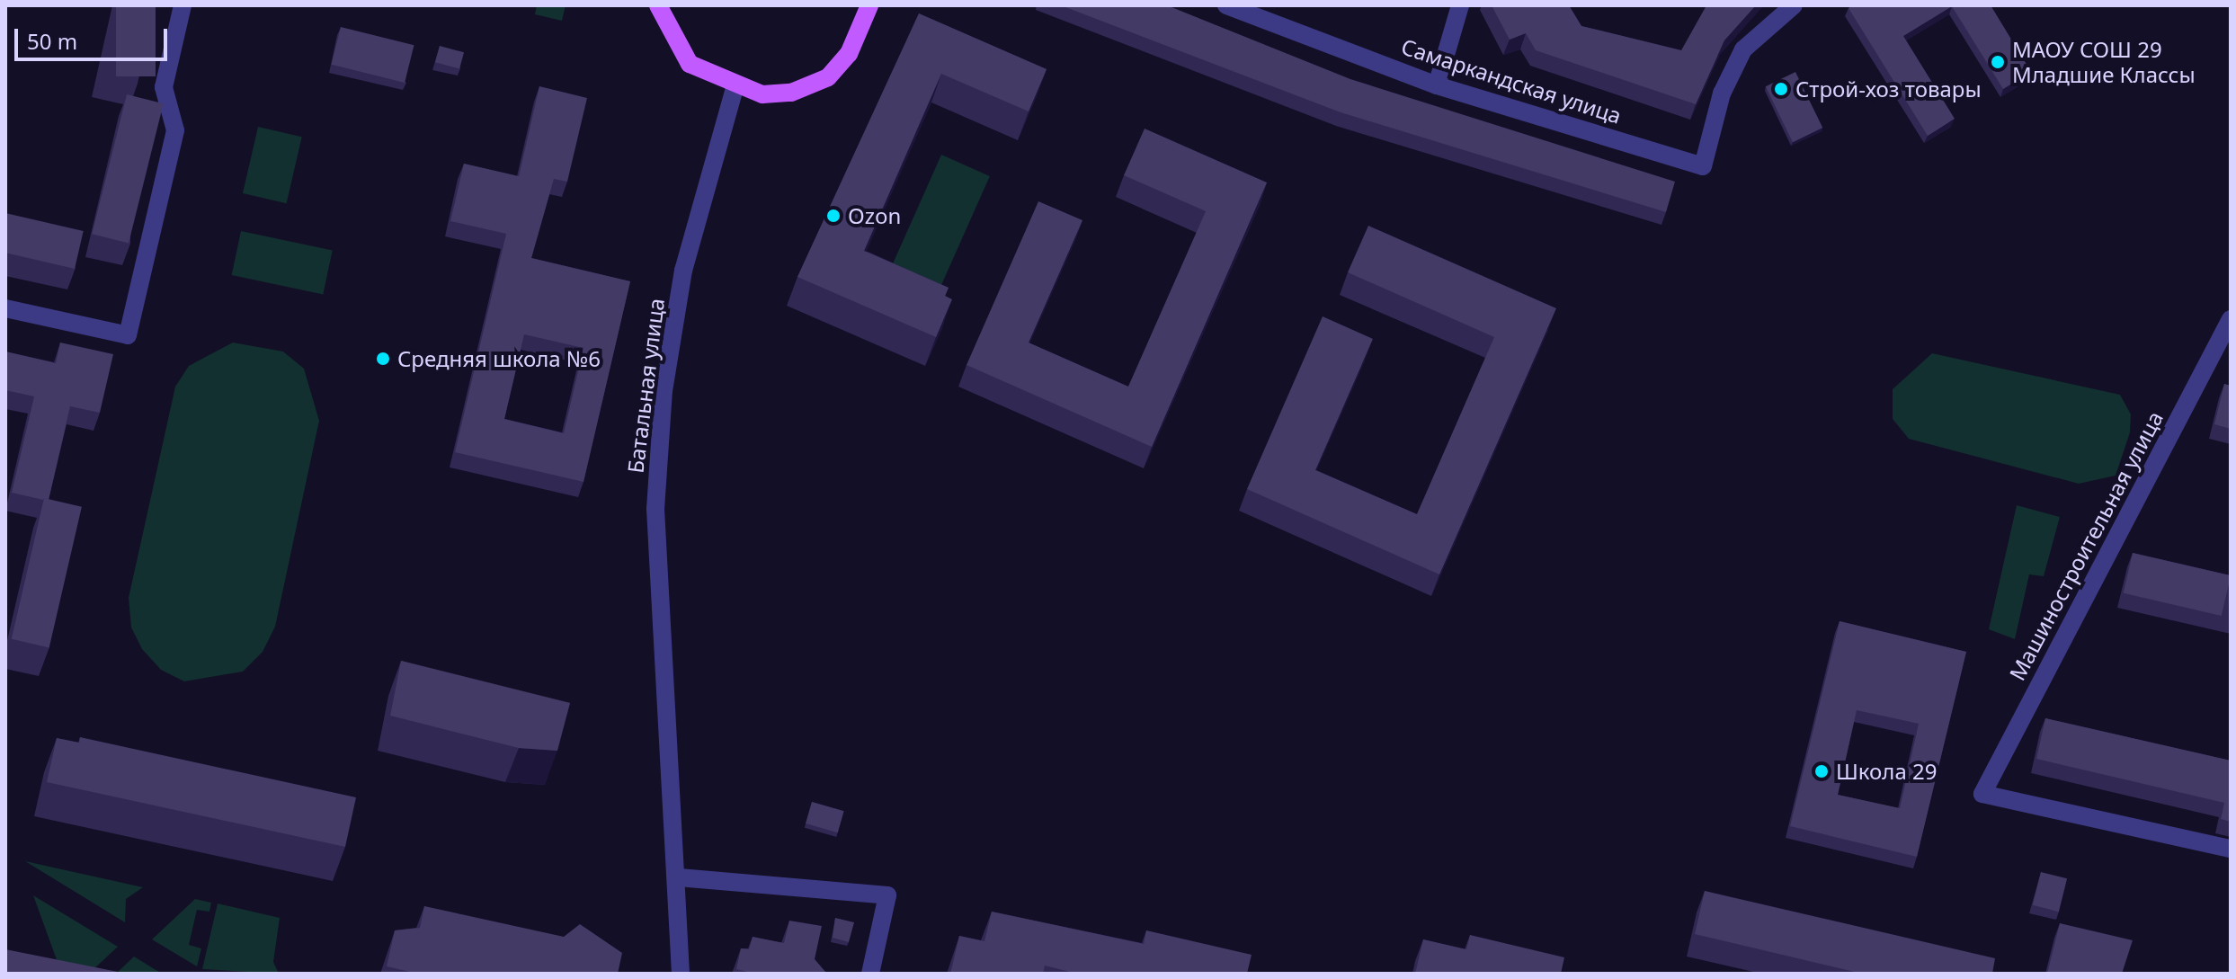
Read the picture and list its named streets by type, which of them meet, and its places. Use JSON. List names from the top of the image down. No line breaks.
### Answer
{"streets":{"street":["Самаркандская улица","Батальная улица","Машиностроительная улица"]},"places":["МАОУ СОШ 29 Младшие Классы","Строй-хоз товары","Ozon","Средняя школа №6","Школа 29"],"scale_bar":"50 m"}
